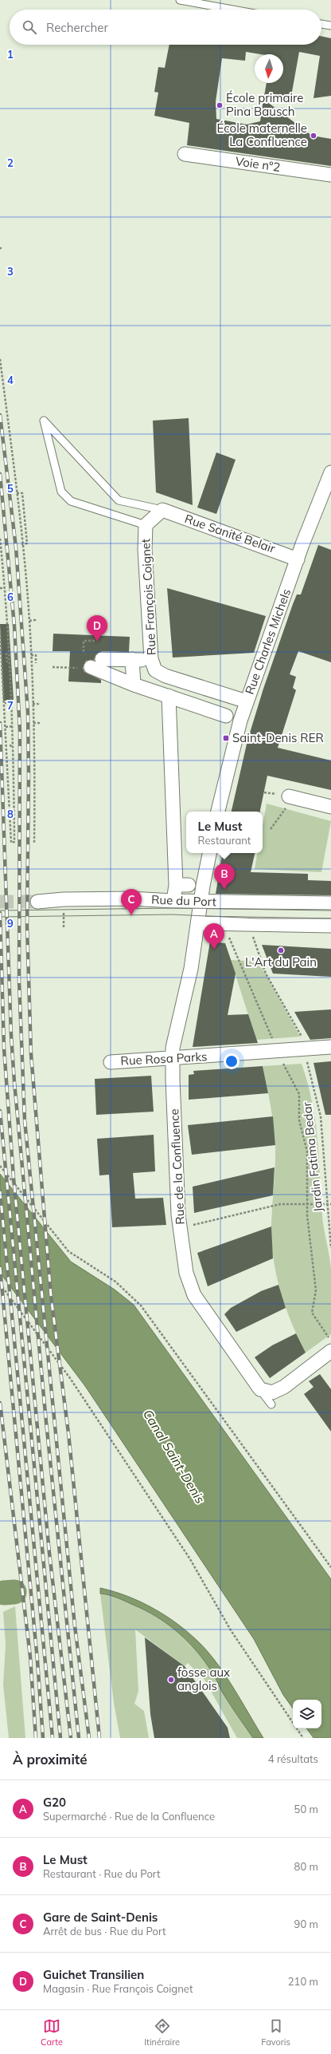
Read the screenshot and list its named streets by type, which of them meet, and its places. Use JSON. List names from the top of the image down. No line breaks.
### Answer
{"streets":{"street":["Voie n°2","Rue Sanité Belair","Rue François Coignet","Rue Charles Michels","Rue du Port","Rue Rosa Parks","Rue de la Confluence"],"path":["Jardin Fatima Bedar"]},"crossings":[["Rue Sanité Belair","Rue François Coignet"],["Rue Sanité Belair","Rue Charles Michels"],["Rue François Coignet","Rue Charles Michels"],["Rue du Port","Jardin Fatima Bedar"],["Rue du Port","Rue de la Confluence"],["Rue Rosa Parks","Jardin Fatima Bedar"],["Rue Rosa Parks","Rue de la Confluence"]],"water":["Canal Saint-Denis"],"places":{"other":["École primaire Pina Bausch","École maternelle La Confluence","L'Art du Pain","fosse aux anglois"],"transit":["Saint-Denis RER"]},"north":"bottom","page":{"search":"Rechercher","pins":["D","B","C","A"],"popup":["Le Must","Restaurant"],"heading":["À proximité","4 résultats"],"list":[{"mark":"A","name":"G20","note":"Supermarché · Rue de la Confluence","value":"50 m"},{"mark":"B","name":"Le Must","note":"Restaurant · Rue du Port","value":"80 m"},{"mark":"C","name":"Gare de Saint-Denis","note":"Arrêt de bus · Rue du Port","value":"90 m"},{"mark":"D","name":"Guichet Transilien","note":"Magasin · Rue François Coignet","value":"210 m"}],"nav":["Carte","Itinéraire","Favoris"]},"grid":{"rows":["1","2","3","4","5","6","7","8","9"]}}
